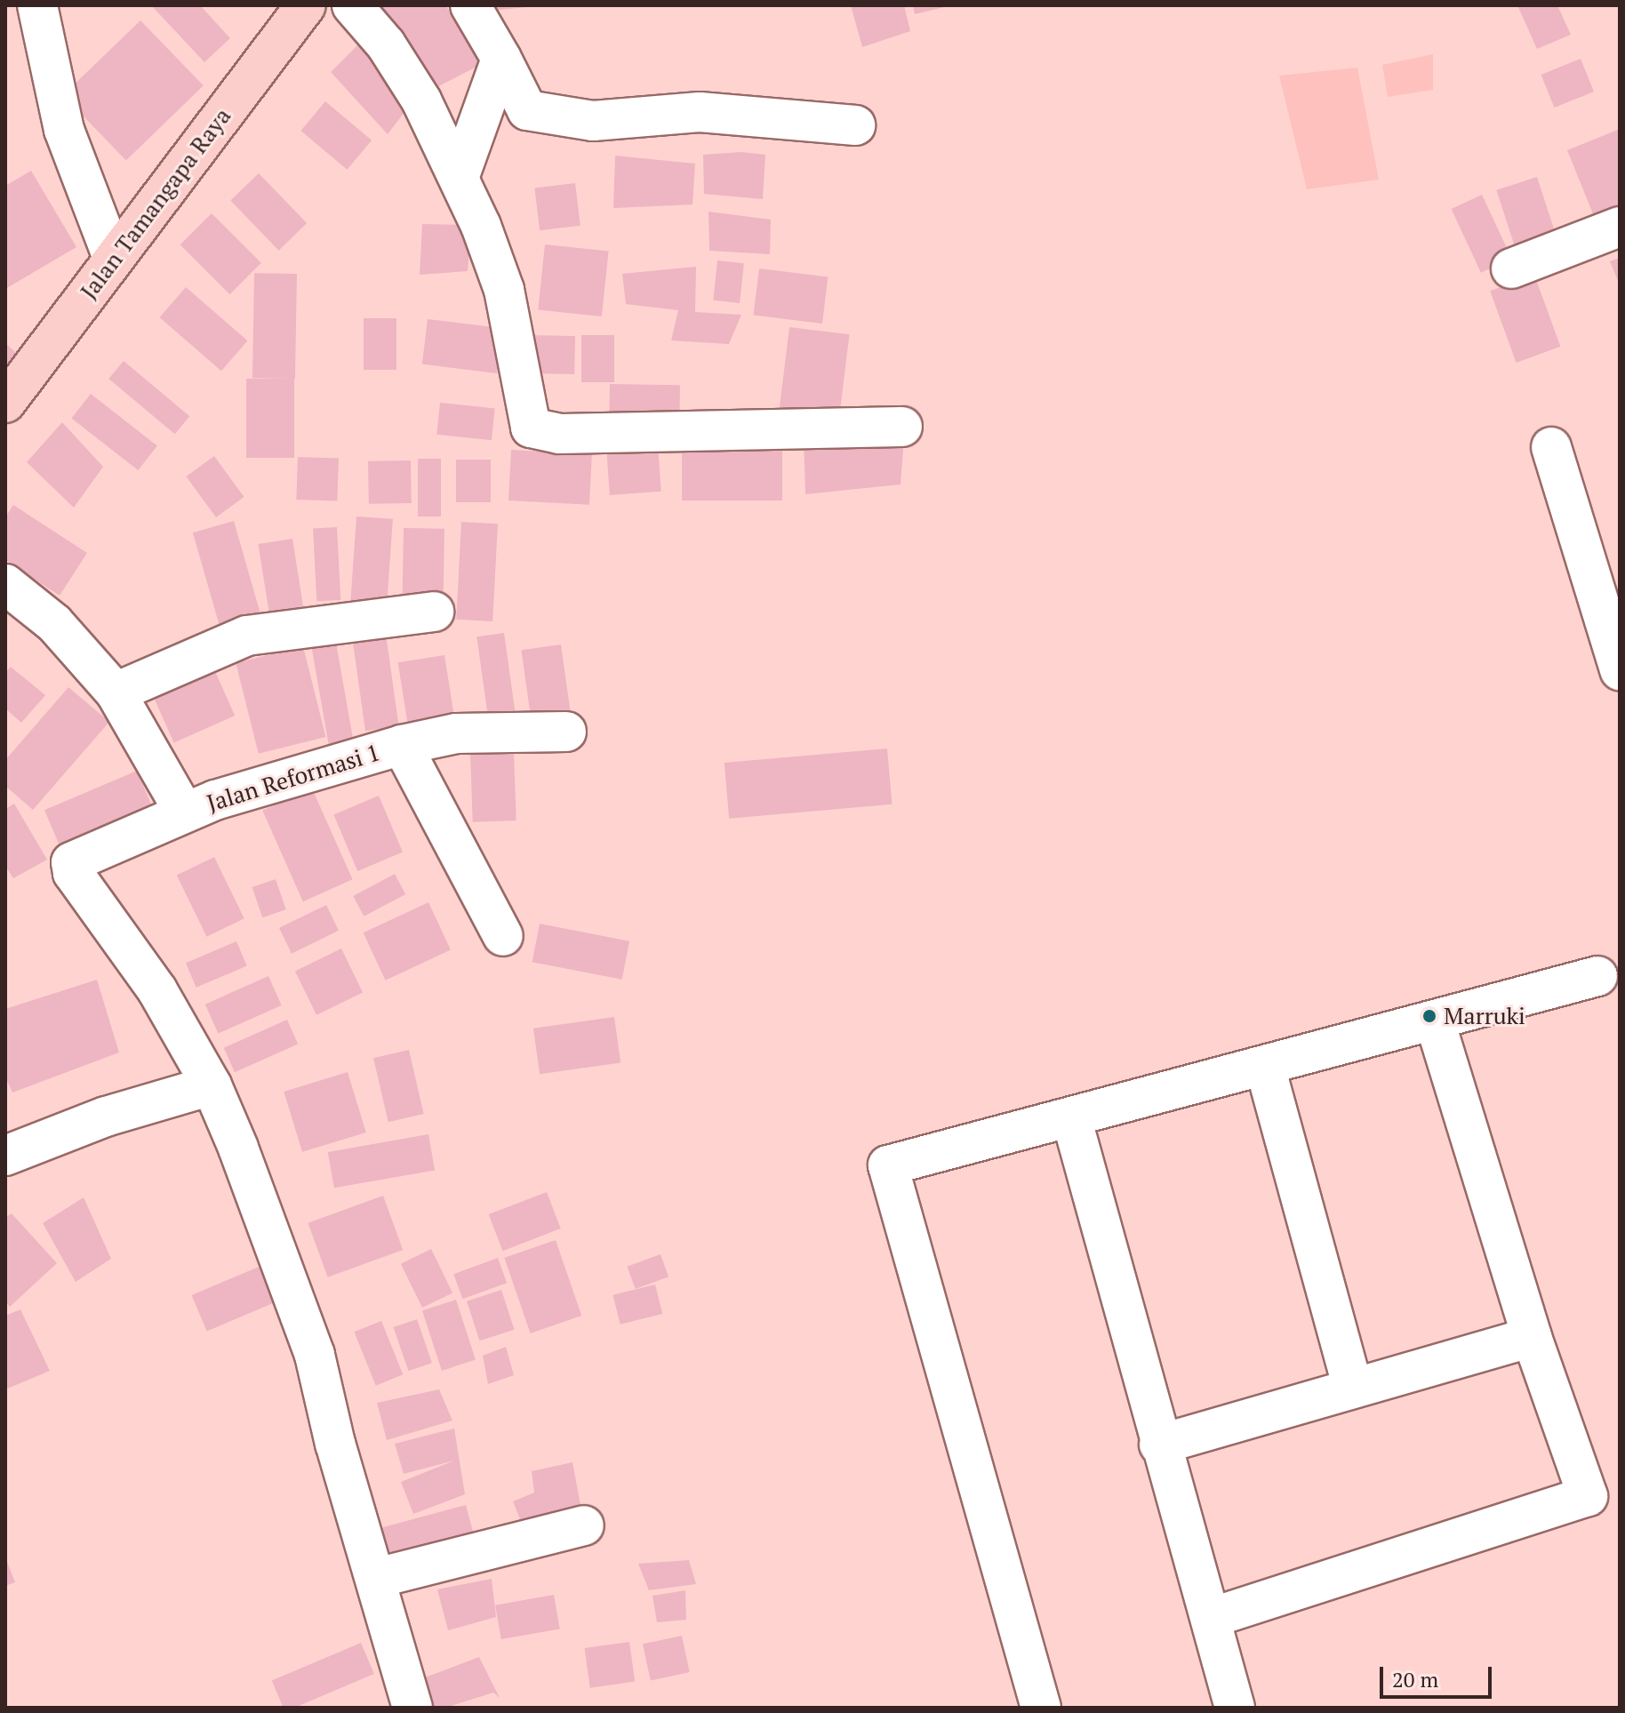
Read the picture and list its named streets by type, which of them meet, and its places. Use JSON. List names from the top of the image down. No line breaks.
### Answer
{"streets":{"main road":["Jalan Tamangapa Raya"],"street":["Jalan Reformasi 1"]},"places":["Marruki"],"scale_bar":"20 m"}
